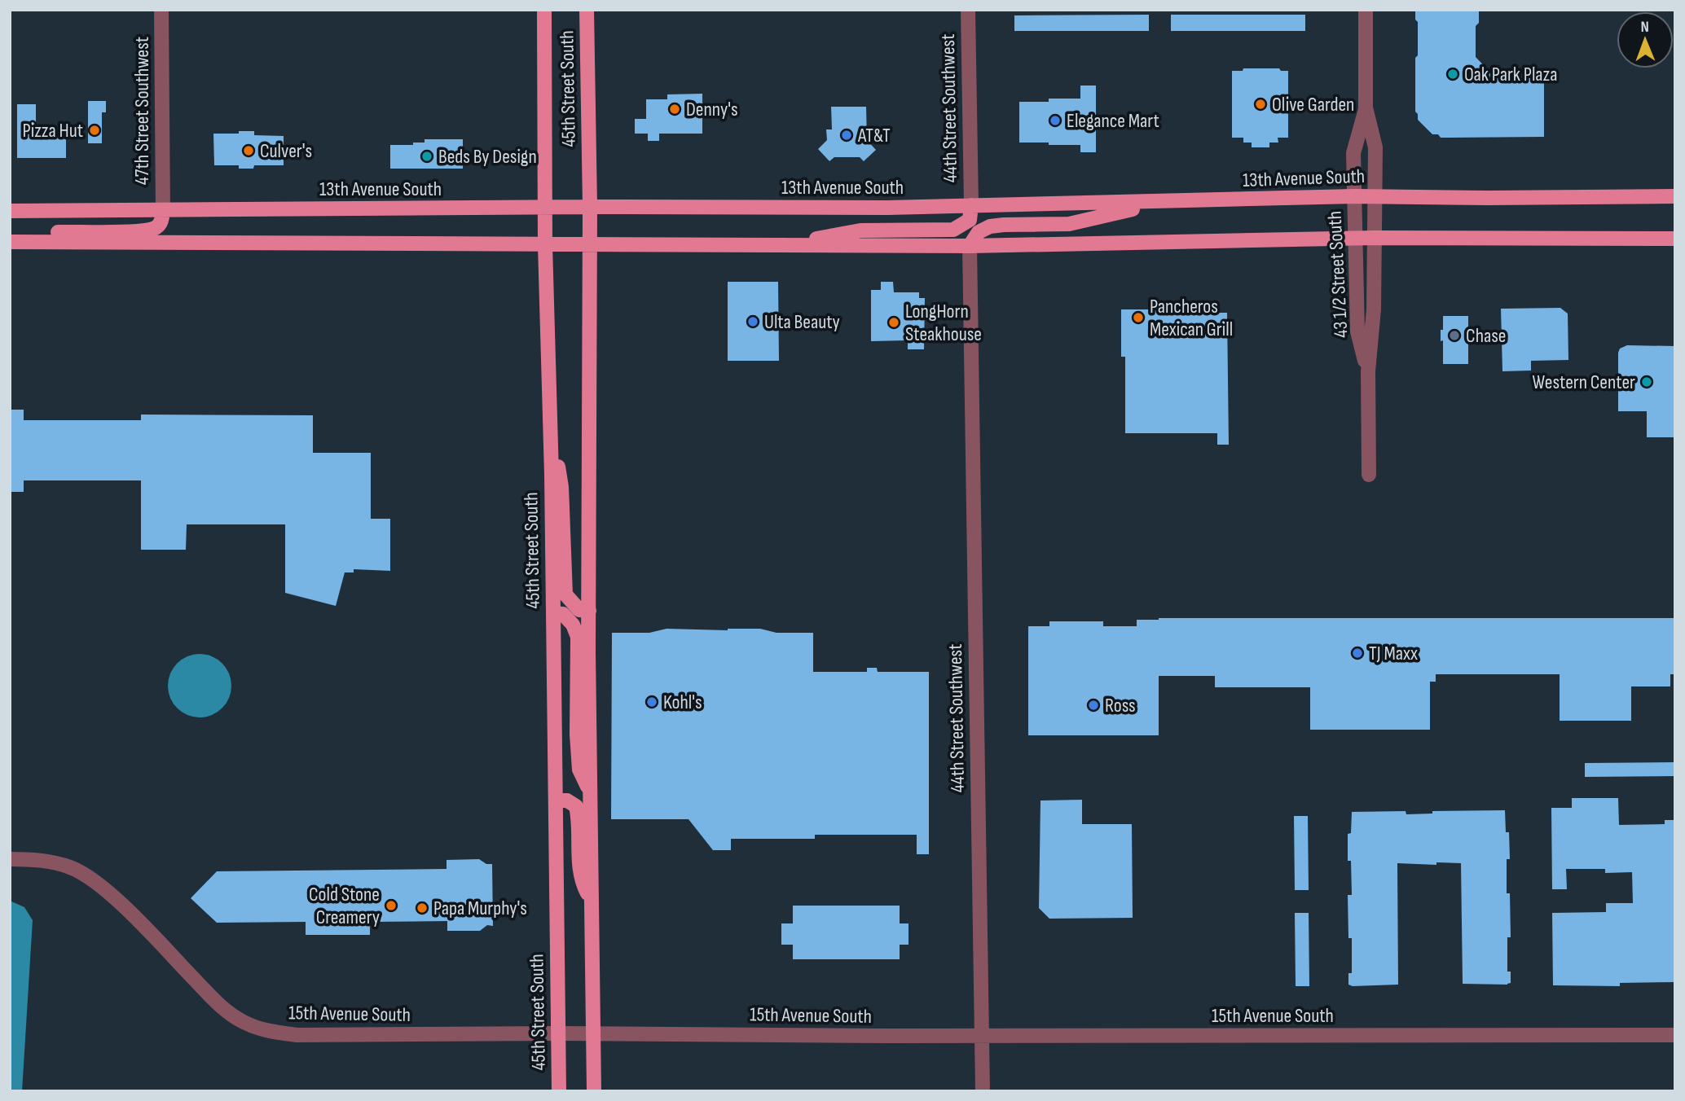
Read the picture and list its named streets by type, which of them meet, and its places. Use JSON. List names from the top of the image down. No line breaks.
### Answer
{"streets":{"main road":["45th Street South","13th Avenue South"],"street":["44th Street Southwest","47th Street Southwest","43 1/2 Street South","15th Avenue South"]},"crossings":[["45th Street South","13th Avenue South"],["45th Street South","15th Avenue South"],["44th Street Southwest","13th Avenue South"],["44th Street Southwest","15th Avenue South"],["47th Street Southwest","13th Avenue South"],["13th Avenue South","43 1/2 Street South"]],"places":["Oak Park Plaza","Olive Garden","Denny's","Elegance Mart","Pizza Hut","AT&T","Culver's","Beds By Design","Pancheros Mexican Grill","Ulta Beauty","LongHorn Steakhouse","Chase","Western Center","TJ Maxx","Kohl's","Ross","Cold Stone Creamery","Papa Murphy's"],"north":"top"}
